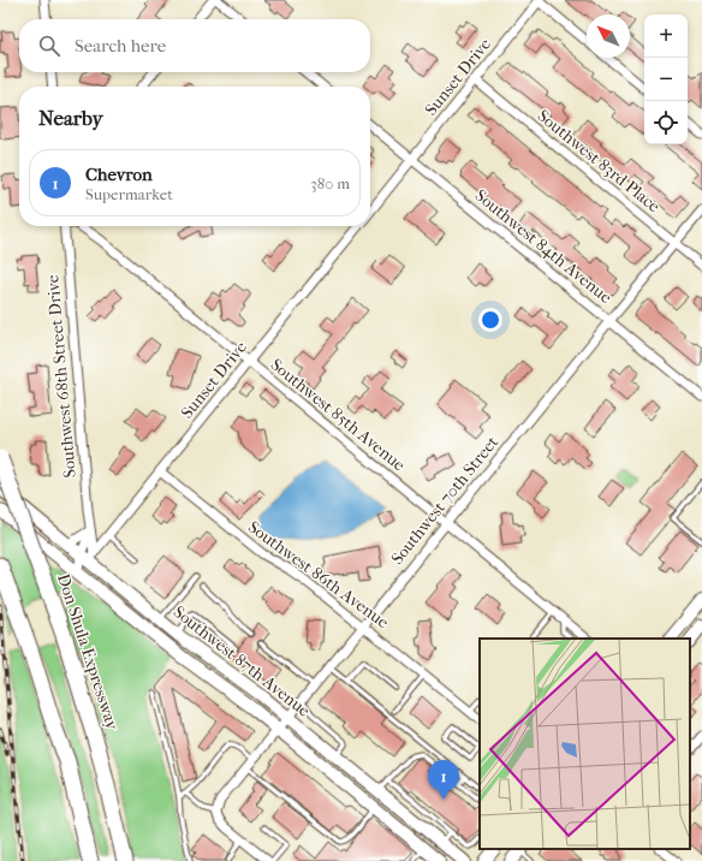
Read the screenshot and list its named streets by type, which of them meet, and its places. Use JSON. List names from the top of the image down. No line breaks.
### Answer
{"streets":{"highway":["Don Shula Expressway"],"main road":["Southwest 87th Avenue"],"street":["Sunset Drive","Southwest 83rd Place","Southwest 84th Avenue","Southwest 68th Street Drive","Southwest 85th Avenue","Southwest 70th Street","Southwest 86th Avenue"]},"crossings":[["Sunset Drive","Southwest 83rd Place"],["Sunset Drive","Southwest 84th Avenue"],["Sunset Drive","Southwest 68th Street Drive"],["Sunset Drive","Southwest 85th Avenue"],["Sunset Drive","Southwest 86th Avenue"],["Sunset Drive","Southwest 87th Avenue"],["Southwest 83rd Place","Southwest 70th Street"],["Southwest 84th Avenue","Southwest 70th Street"],["Southwest 68th Street Drive","Southwest 87th Avenue"],["Southwest 85th Avenue","Southwest 70th Street"],["Southwest 70th Street","Southwest 86th Avenue"],["Southwest 70th Street","Southwest 87th Avenue"]],"north":"top left","page":{"map_buttons":["+","−"],"search":"Search here","heading":"Nearby","list":[{"mark":"1","name":"Chevron","note":"Supermarket","value":"380 m"}],"pins":"1"}}
